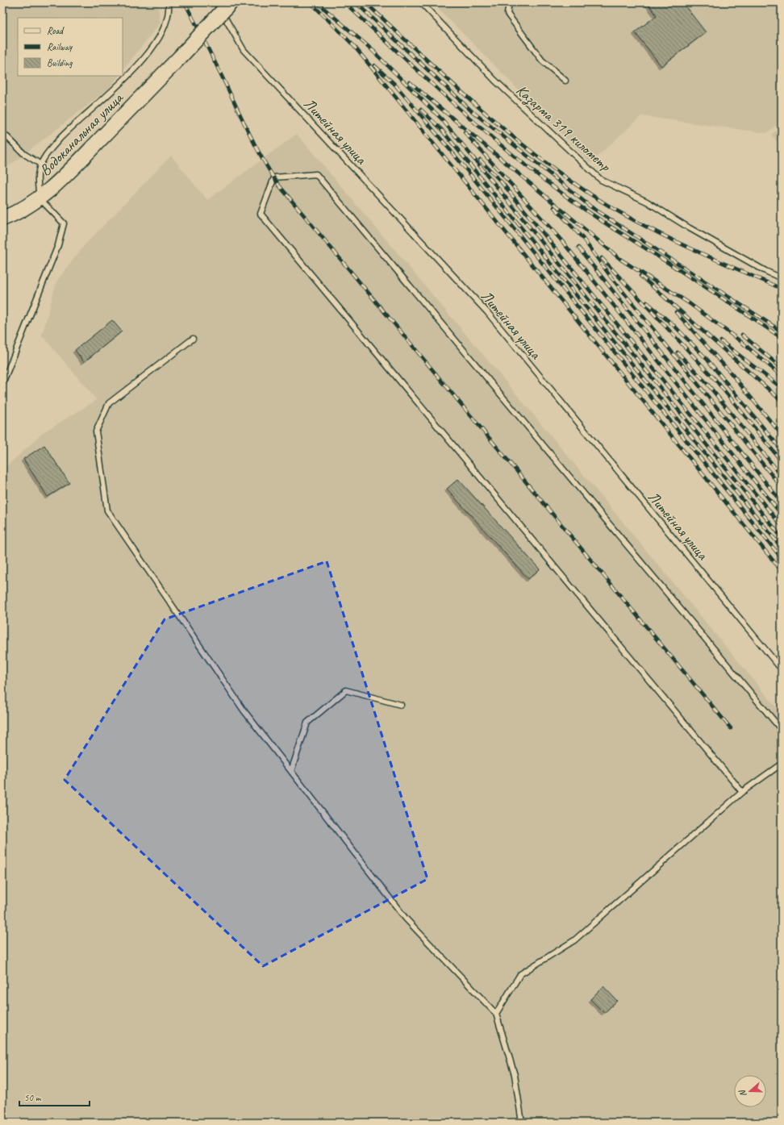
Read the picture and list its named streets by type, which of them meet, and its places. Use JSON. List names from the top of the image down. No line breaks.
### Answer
{"streets":{"main road":["Водоканальная улица"],"lane":["Казарма 319 километр","Литейная улица"]},"legend":["Road","Railway","Building"],"scale_bar":"50 m","north":"left"}
